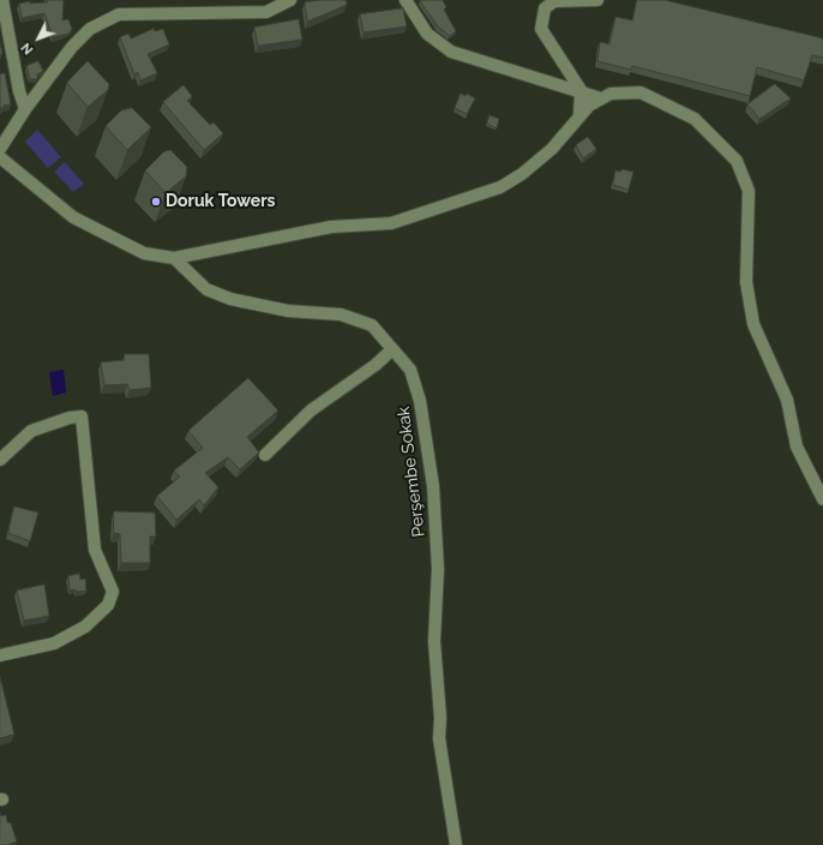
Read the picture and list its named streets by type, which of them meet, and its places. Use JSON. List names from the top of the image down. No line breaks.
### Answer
{"streets":{"street":["Perşembe Sokak"]},"places":["Doruk Towers"],"north":"bottom left"}
